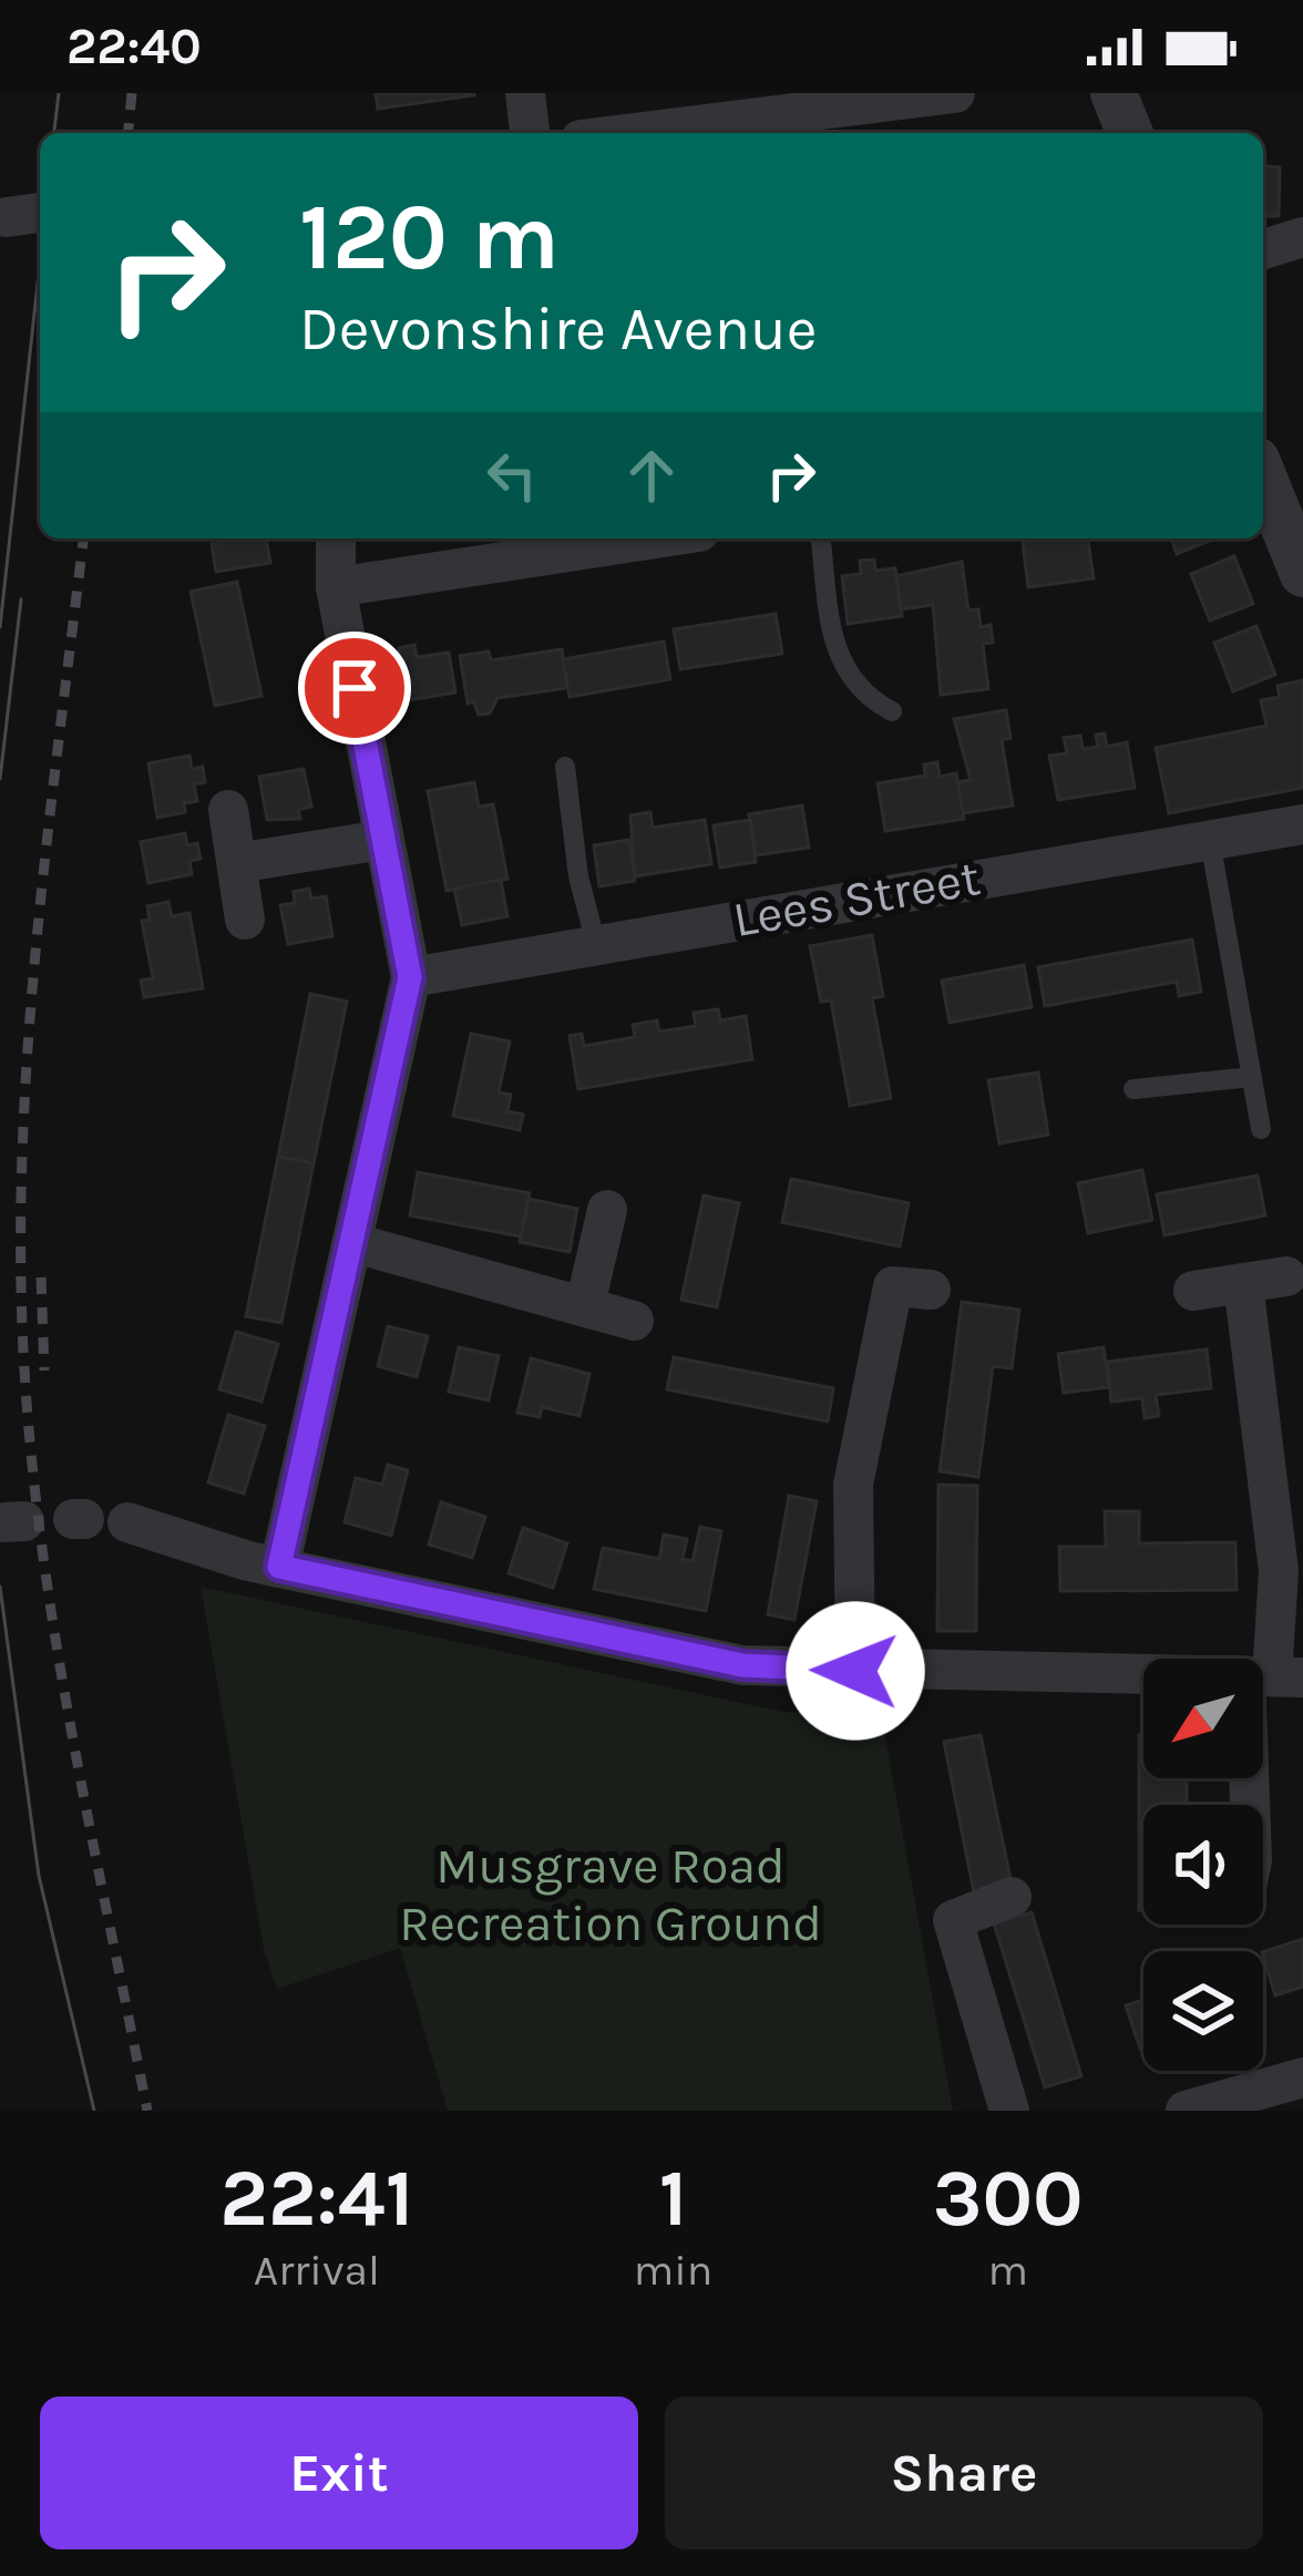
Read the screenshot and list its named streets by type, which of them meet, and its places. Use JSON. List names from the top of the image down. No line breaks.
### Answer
{"streets":{"street":["Lees Street"]},"parks":["Musgrave Road Recreation Ground"],"north":"bottom left","page":{"status":"22:40","turn":["120 m","Devonshire Avenue"],"eta":["22:41","Arrival","1","min","300","m"],"buttons":["Exit","Share"]}}
